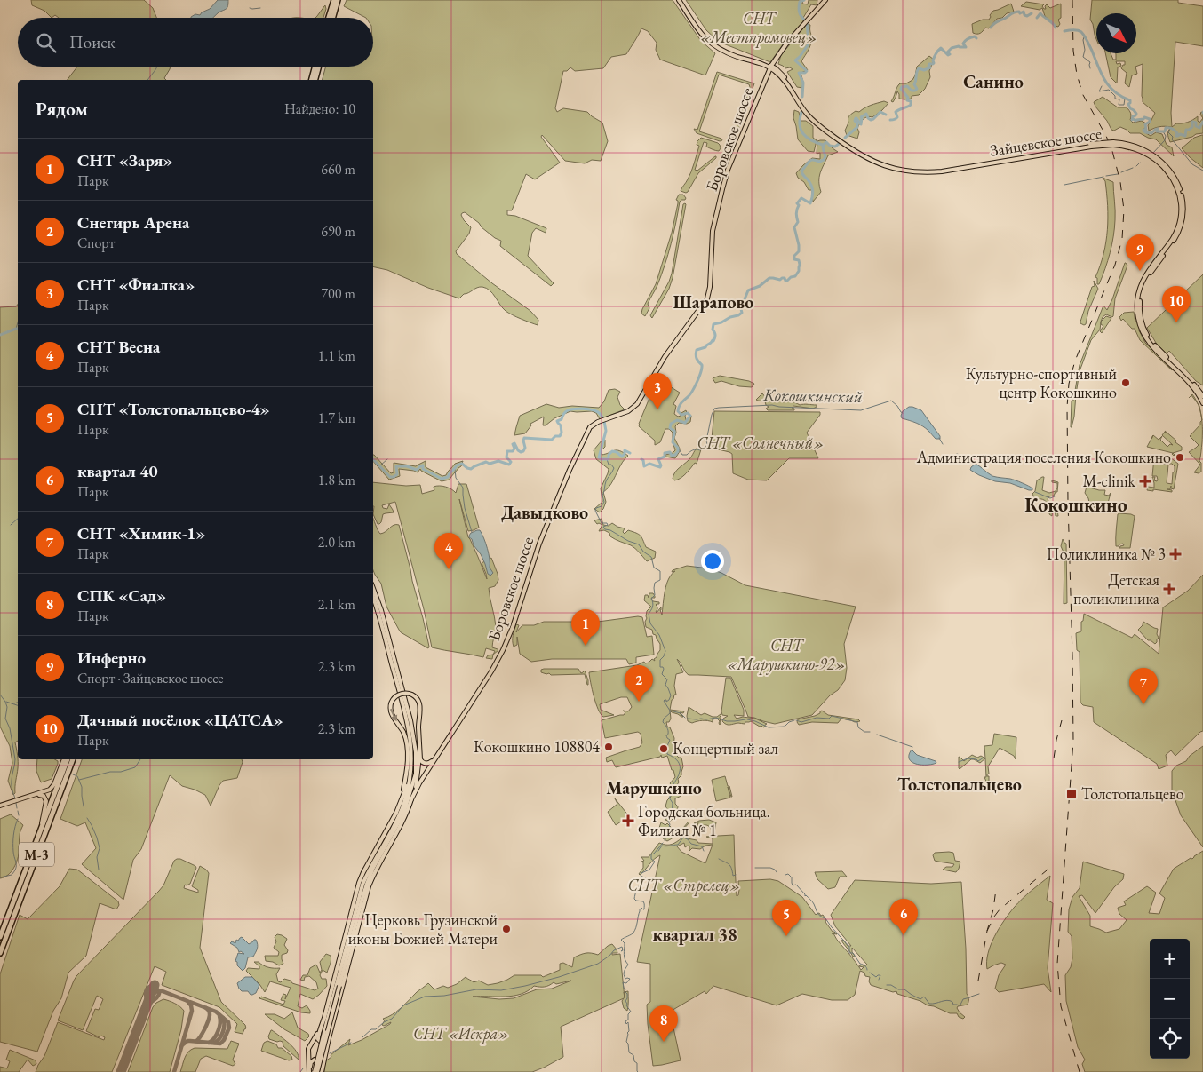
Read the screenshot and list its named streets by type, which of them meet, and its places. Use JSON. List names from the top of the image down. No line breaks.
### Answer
{"streets":{"highway":["М-3"],"main road":["Боровское шоссе","Зайцевское шоссе"]},"crossings":[["Боровское шоссе","Зайцевское шоссе"]],"districts":["Санино","Шарапово","Кокошкино","Давыдково","Толстопальцево","Марушкино","квартал 38"],"water":["Кокошкинский"],"parks":["СНТ «Местпромовец»","СНТ «Солнечный»","СНТ «Марушкино-92»","СНТ «Стрелец»","СНТ «Искра»"],"places":{"other":["Культурно-спортивный центр Кокошкино","Администрация поселения Кокошкино","Кокошкино 108804","Концертный зал","Церковь Грузинской иконы Божией Матери"],"health":["M-clinik","Поликлиника № 3","Детская поликлиника","Городская больница. Филиал № 1"],"transit":["Толстопальцево"]},"north":"bottom right","page":{"search":"Поиск","heading":["Рядом","Найдено: 10"],"list":[{"mark":"1","name":"СНТ «Заря»","note":"Парк","value":"660 m"},{"mark":"2","name":"Снегирь Арена","note":"Спорт","value":"690 m"},{"mark":"3","name":"СНТ «Фиалка»","note":"Парк","value":"700 m"},{"mark":"4","name":"СНТ Весна","note":"Парк","value":"1.1 km"},{"mark":"5","name":"СНТ «Толстопальцево-4»","note":"Парк","value":"1.7 km"},{"mark":"6","name":"квартал 40","note":"Парк","value":"1.8 km"},{"mark":"7","name":"СНТ «Химик-1»","note":"Парк","value":"2.0 km"},{"mark":"8","name":"СПК «Сад»","note":"Парк","value":"2.1 km"},{"mark":"9","name":"Инферно","note":"Спорт · Зайцевское шоссе","value":"2.3 km"},{"mark":"10","name":"Дачный посёлок «ЦАТСА»","note":"Парк","value":"2.3 km"}],"pins":["9","10","3","4","1","2","7","6","5","8"],"map_buttons":["+","−"]}}
